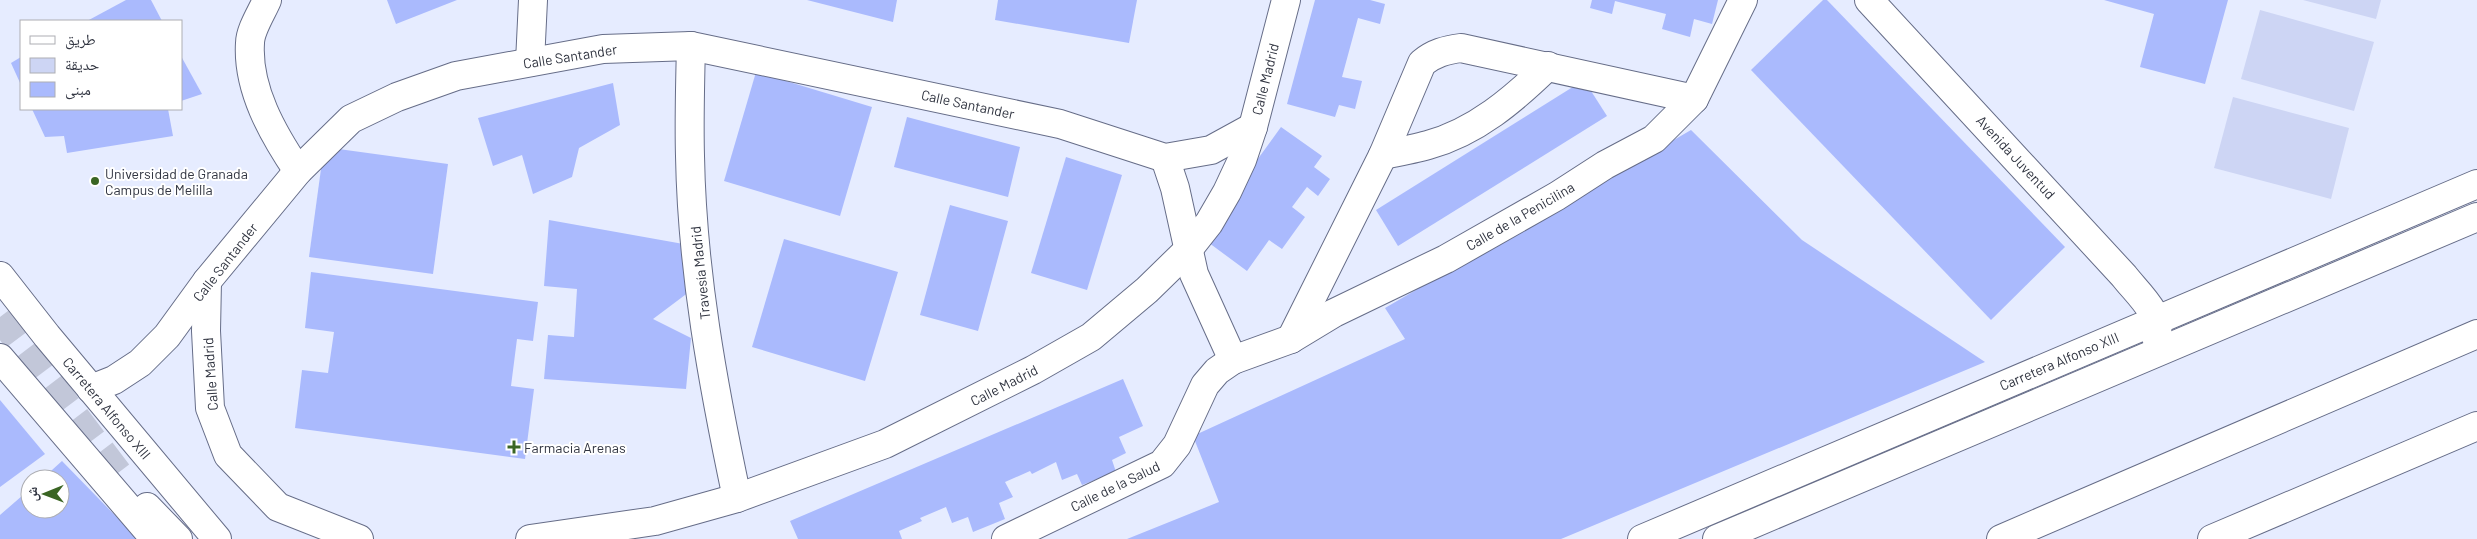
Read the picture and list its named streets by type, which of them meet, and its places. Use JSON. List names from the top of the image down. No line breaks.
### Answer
{"streets":{"street":["Calle Santander","Calle Madrid","Avenida Juventud","Calle de la Penicilina","Travesía Madrid","Carretera Alfonso XIII","Calle de la Salud"]},"crossings":[["Calle Santander","Calle Madrid"],["Calle Santander","Travesía Madrid"],["Calle Santander","Carretera Alfonso XIII"],["Calle Madrid","Travesía Madrid"],["Avenida Juventud","Carretera Alfonso XIII"],["Calle de la Penicilina","Calle de la Salud"]],"places":{"other":["Universidad de Granada Campus de Melilla"],"health":["Farmacia Arenas"]},"legend":["طريق","حديقة","مبنى"],"north":"left"}
